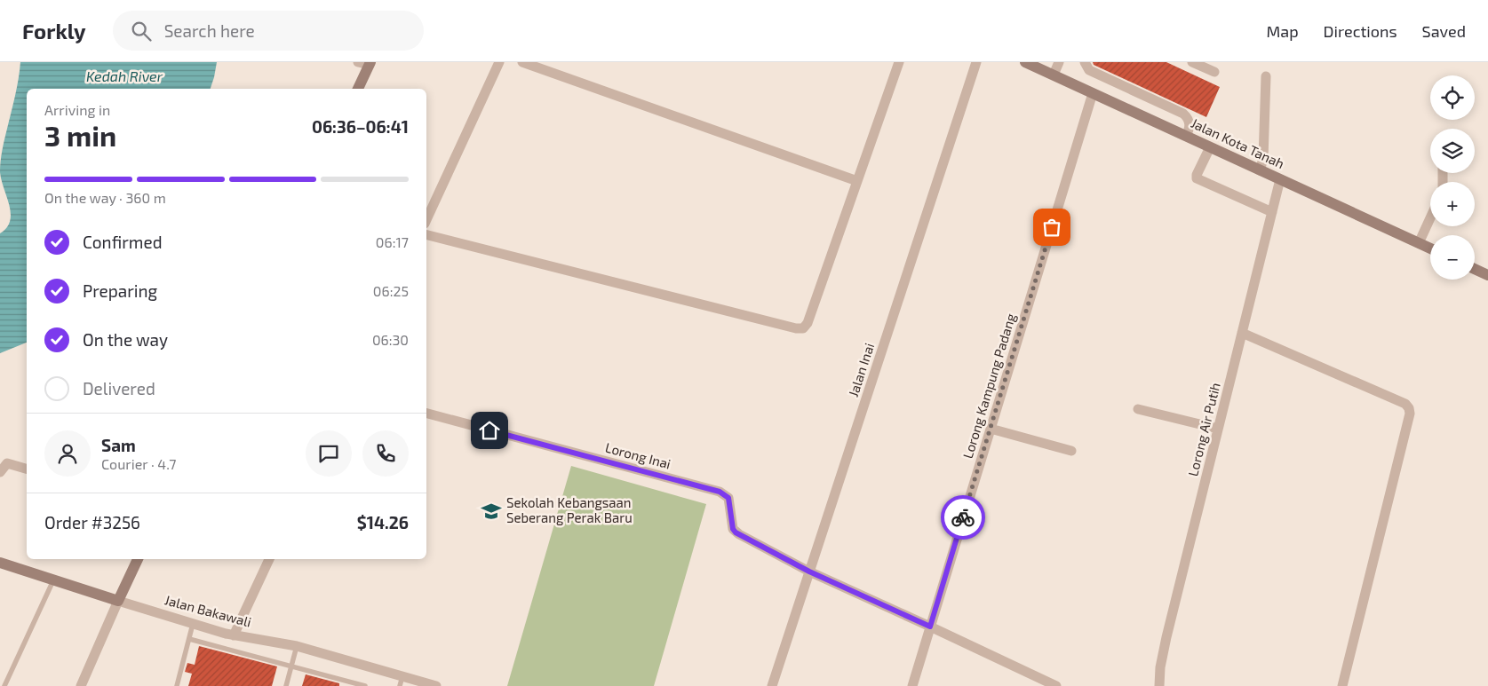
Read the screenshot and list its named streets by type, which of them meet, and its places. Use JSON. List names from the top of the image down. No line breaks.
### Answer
{"streets":{"street":["Jalan Kota Tanah","Jalan Inai","Lorong Kampung Padang","Lorong Air Putih","Lorong Inai","Jalan Bakawali"]},"crossings":[["Jalan Kota Tanah","Lorong Kampung Padang"],["Jalan Kota Tanah","Lorong Air Putih"],["Jalan Inai","Lorong Inai"]],"water":["Kedah River"],"places":{"school or university":["Sekolah Kebangsaan Seberang Perak Baru"]},"page":{"header":"Forkly","search":"Search here","nav":["Map","Directions","Saved"],"map_buttons":["+","−"],"heading":["3 min","Arriving in","06:36–06:41"],"panel":["Sam","Courier · 4.7","Order #3256","$14.26"],"bar":"On the way · 360 m","list":[["Confirmed","06:17"],["Preparing","06:25"],["On the way","06:30"],"Delivered"]}}
